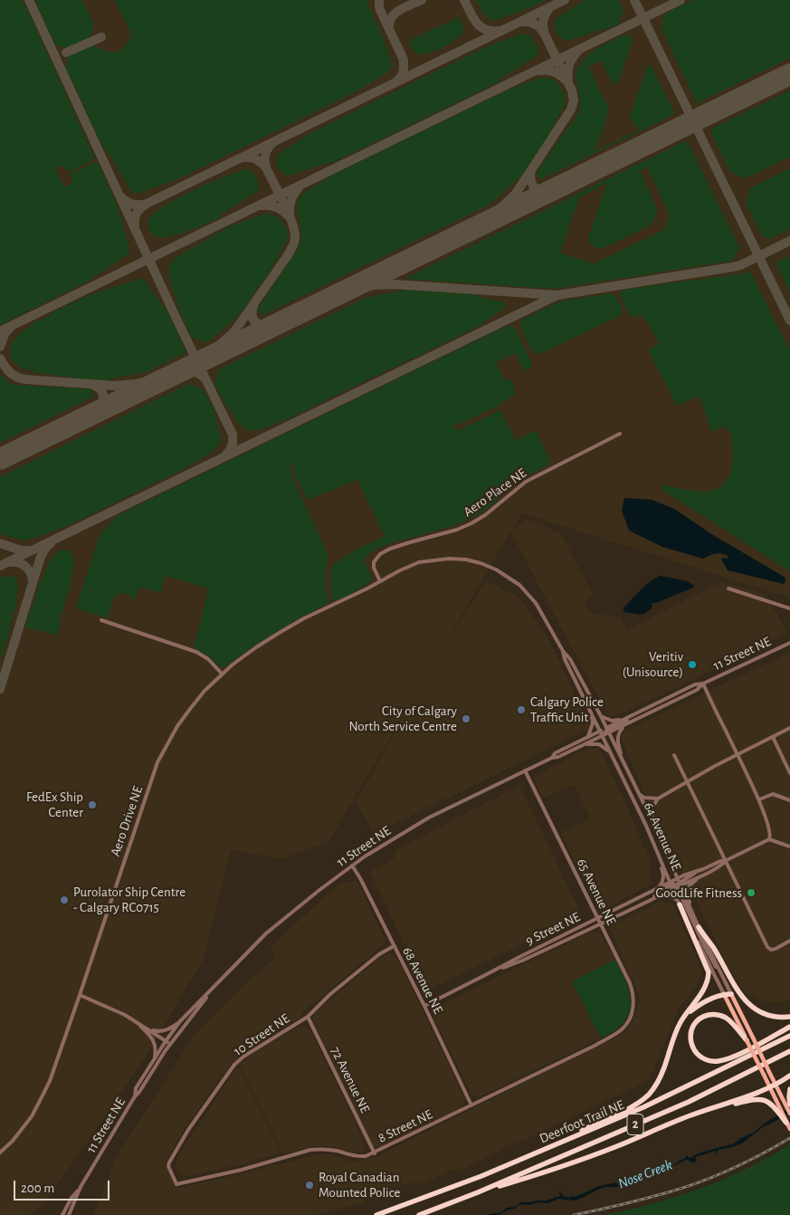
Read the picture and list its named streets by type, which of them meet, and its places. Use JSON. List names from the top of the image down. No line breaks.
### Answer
{"streets":{"highway":["Deerfoot Trail NE","2"],"main road":["64 Avenue NE"],"street":["Aero Place NE","11 Street NE","Aero Drive NE","65 Avenue NE","9 Street NE","68 Avenue NE","10 Street NE","72 Avenue NE","8 Street NE"]},"crossings":[["Aero Place NE","Aero Drive NE"],["Aero Place NE","64 Avenue NE"],["11 Street NE","64 Avenue NE"],["11 Street NE","65 Avenue NE"],["11 Street NE","68 Avenue NE"],["Aero Drive NE","64 Avenue NE"],["64 Avenue NE","9 Street NE"],["65 Avenue NE","9 Street NE"],["65 Avenue NE","8 Street NE"],["9 Street NE","68 Avenue NE"],["68 Avenue NE","10 Street NE"],["68 Avenue NE","8 Street NE"],["10 Street NE","72 Avenue NE"],["10 Street NE","8 Street NE"],["72 Avenue NE","8 Street NE"]],"water":["Nose Creek"],"places":["Veritiv (Unisource)","Calgary Police Traffic Unit","City of Calgary North Service Centre","FedEx Ship Center","GoodLife Fitness","Purolator Ship Centre - Calgary RC0715","Royal Canadian Mounted Police"],"scale_bar":"200 m"}
